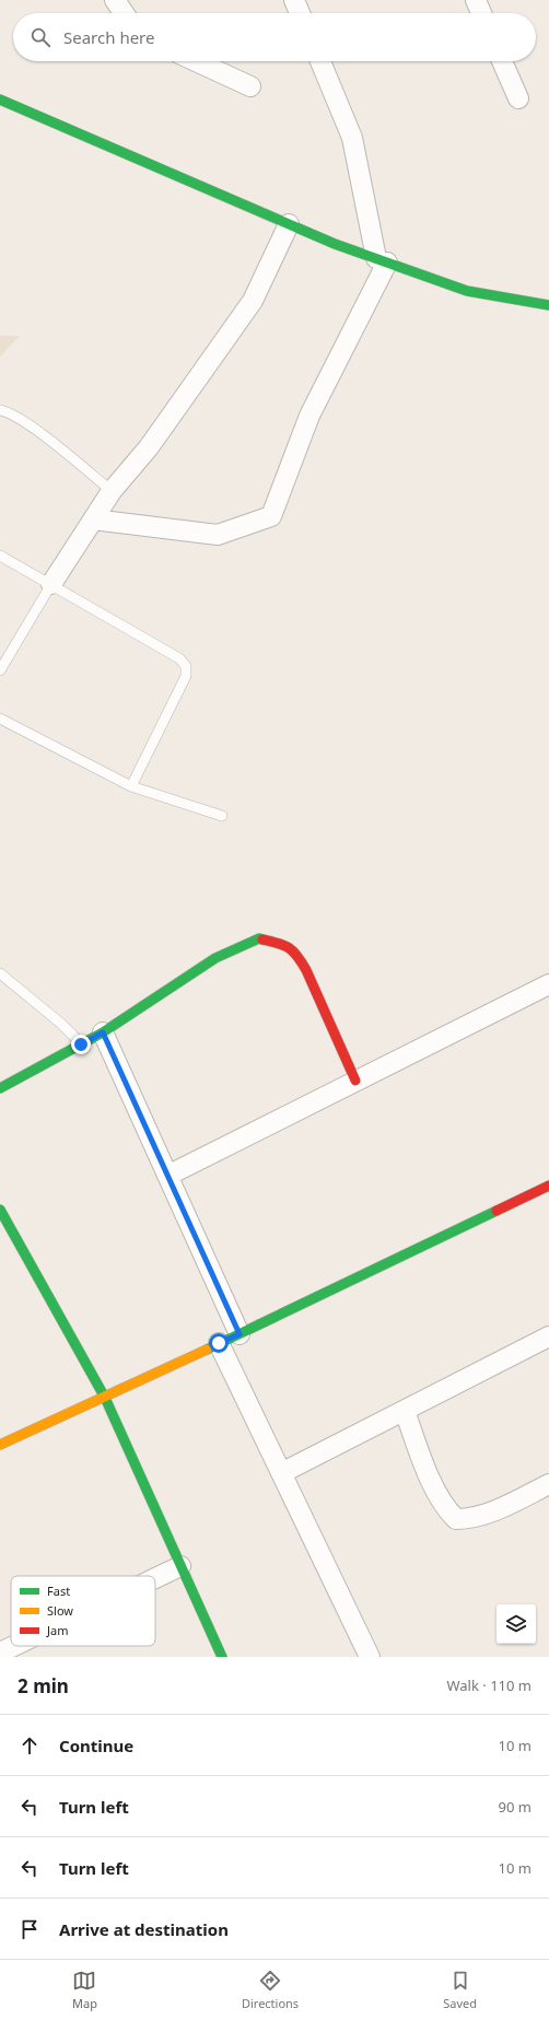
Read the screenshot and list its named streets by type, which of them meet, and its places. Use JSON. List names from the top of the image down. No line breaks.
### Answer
{"legend":["Fast","Slow","Jam"],"page":{"search":"Search here","heading":["2 min","Walk · 110 m"],"list":[["Continue","10 m"],["Turn left","90 m"],["Turn left","10 m"],"Arrive at destination"],"nav":["Map","Directions","Saved"]}}
